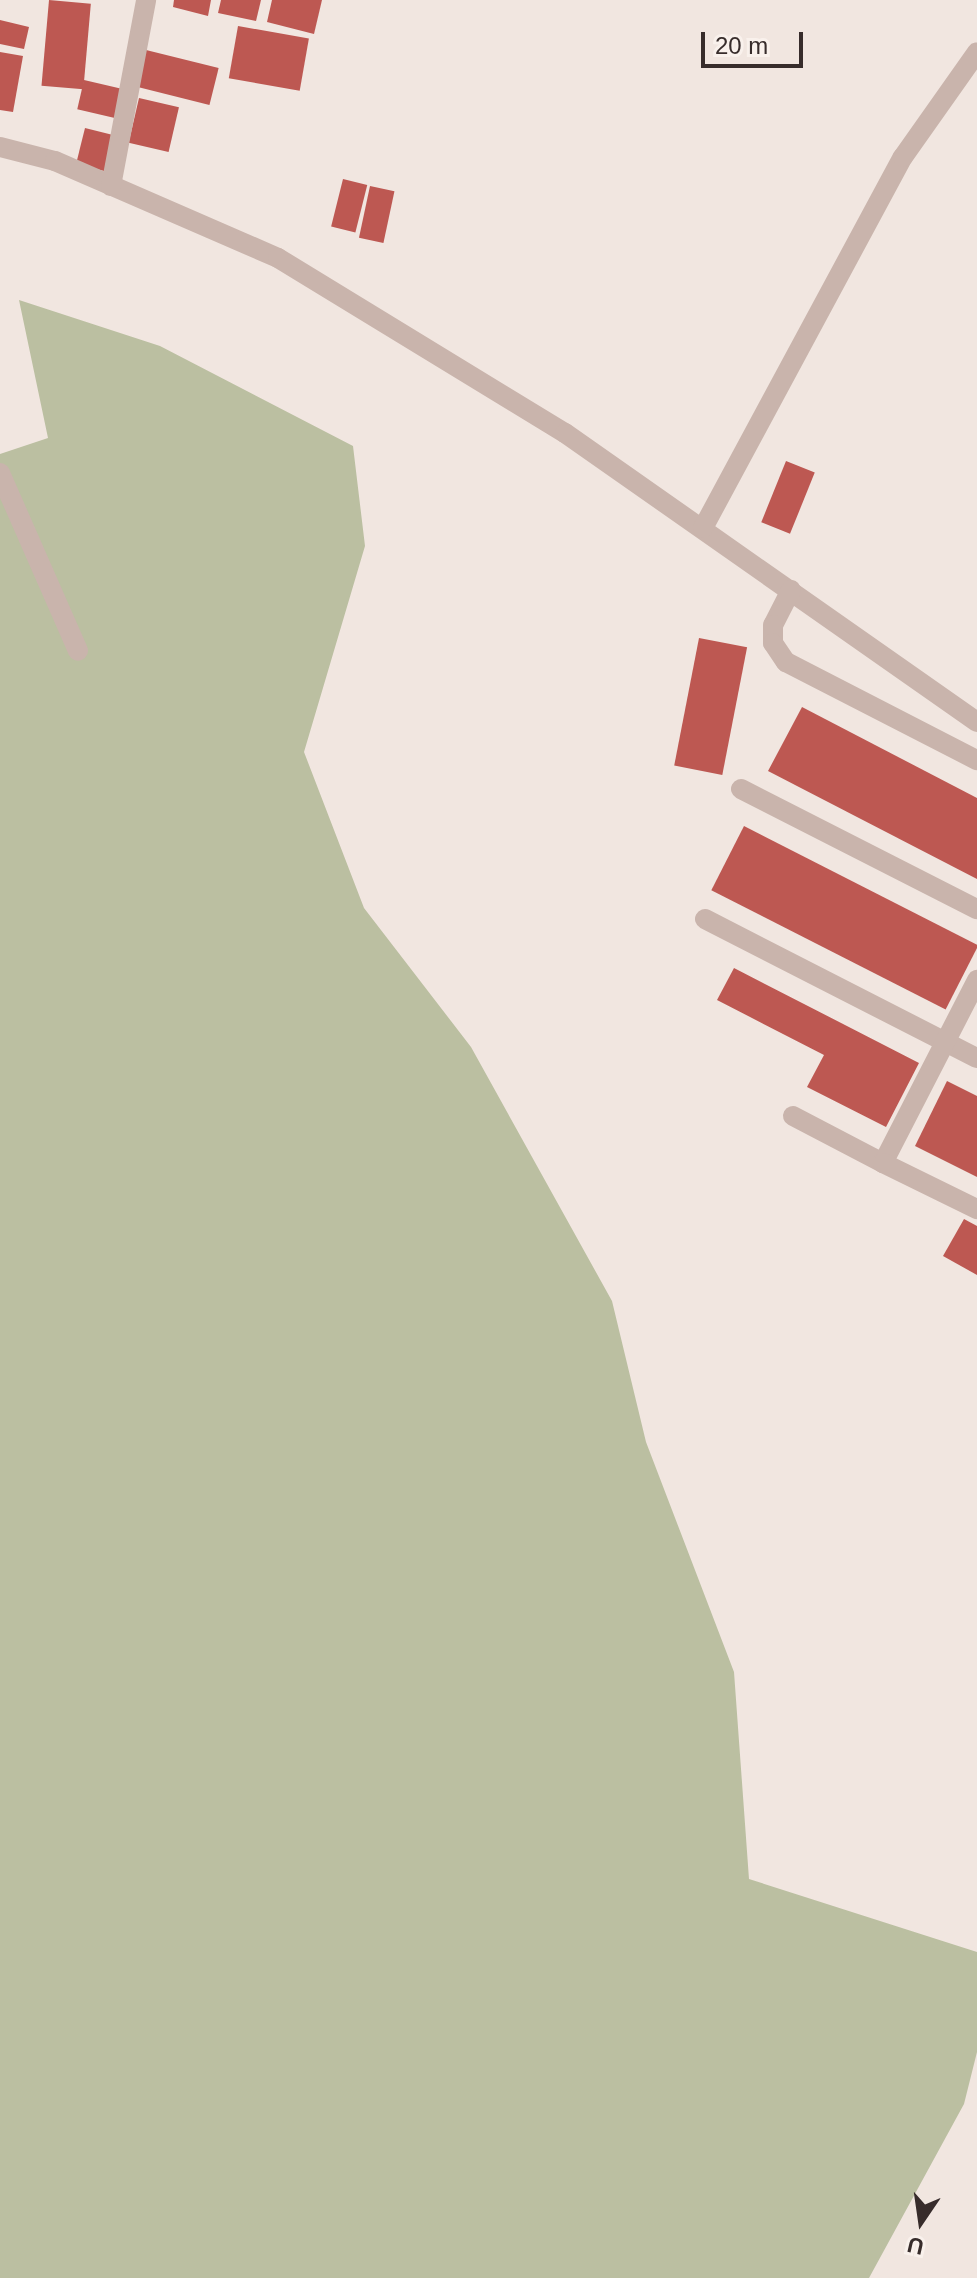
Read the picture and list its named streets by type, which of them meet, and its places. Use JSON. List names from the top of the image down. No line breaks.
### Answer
{"scale_bar":"20 m","north":"bottom"}
